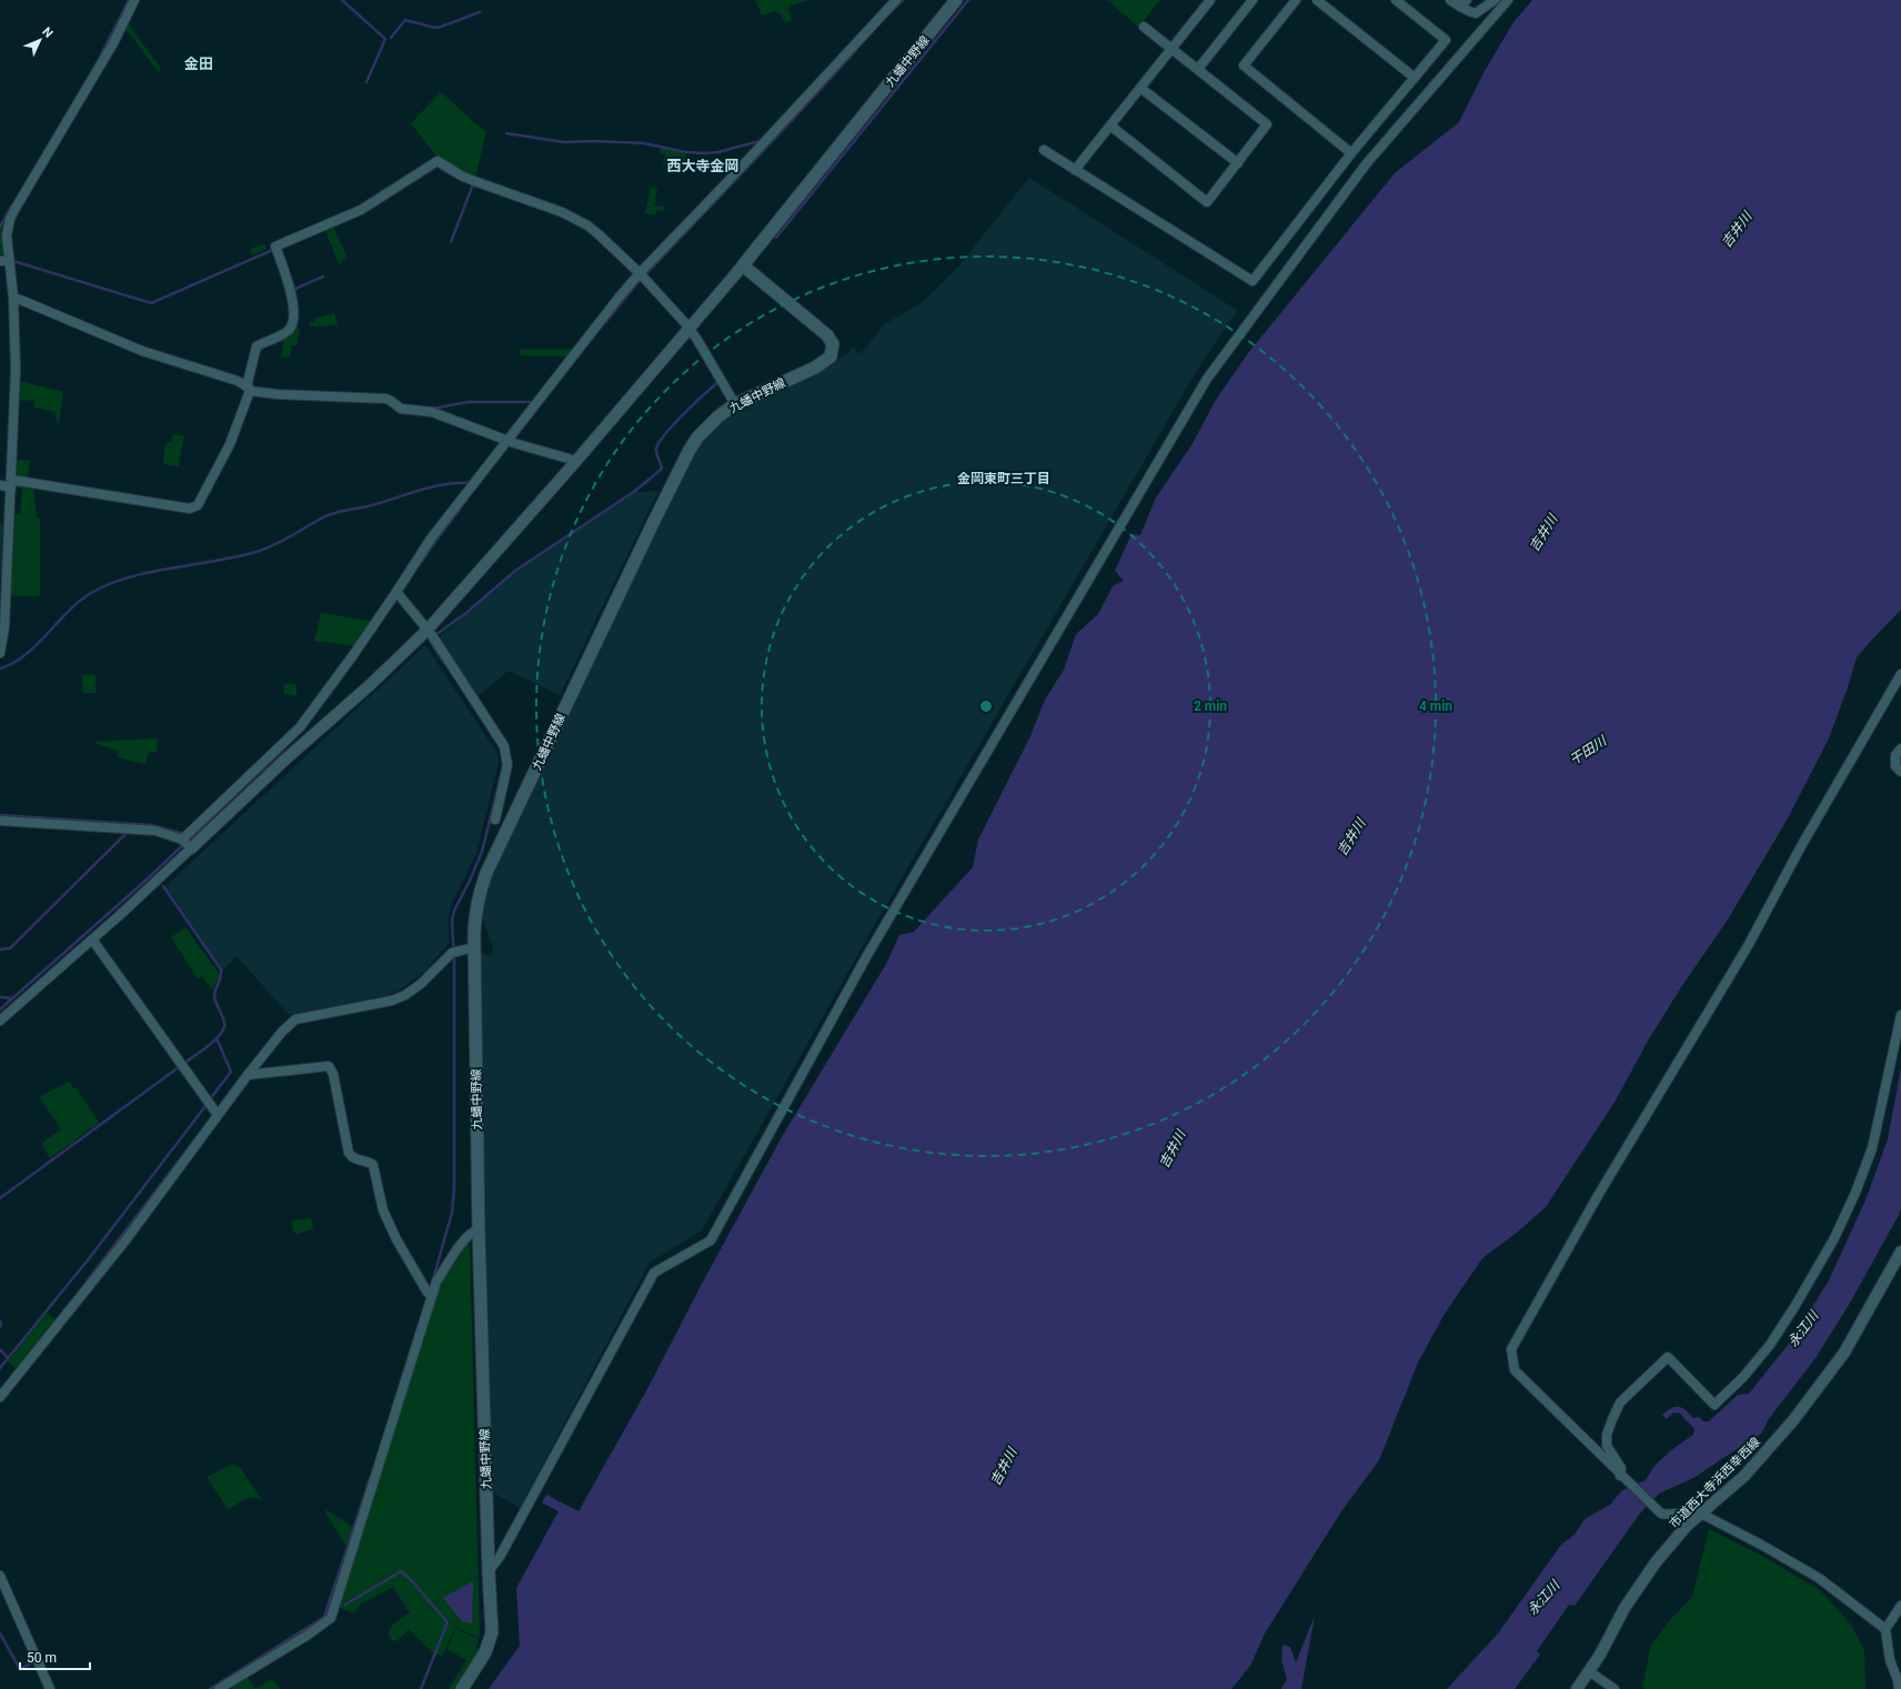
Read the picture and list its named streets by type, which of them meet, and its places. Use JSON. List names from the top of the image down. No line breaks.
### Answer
{"streets":{"main road":["九蟠中野線"],"street":["市道西大寺浜西幸西線"]},"districts":["金田","西大寺金岡","金岡東町三丁目"],"water":["吉井川","干田川","永江川"],"scale_bar":"50 m","north":"top right","rings":["2 min","4 min"]}
